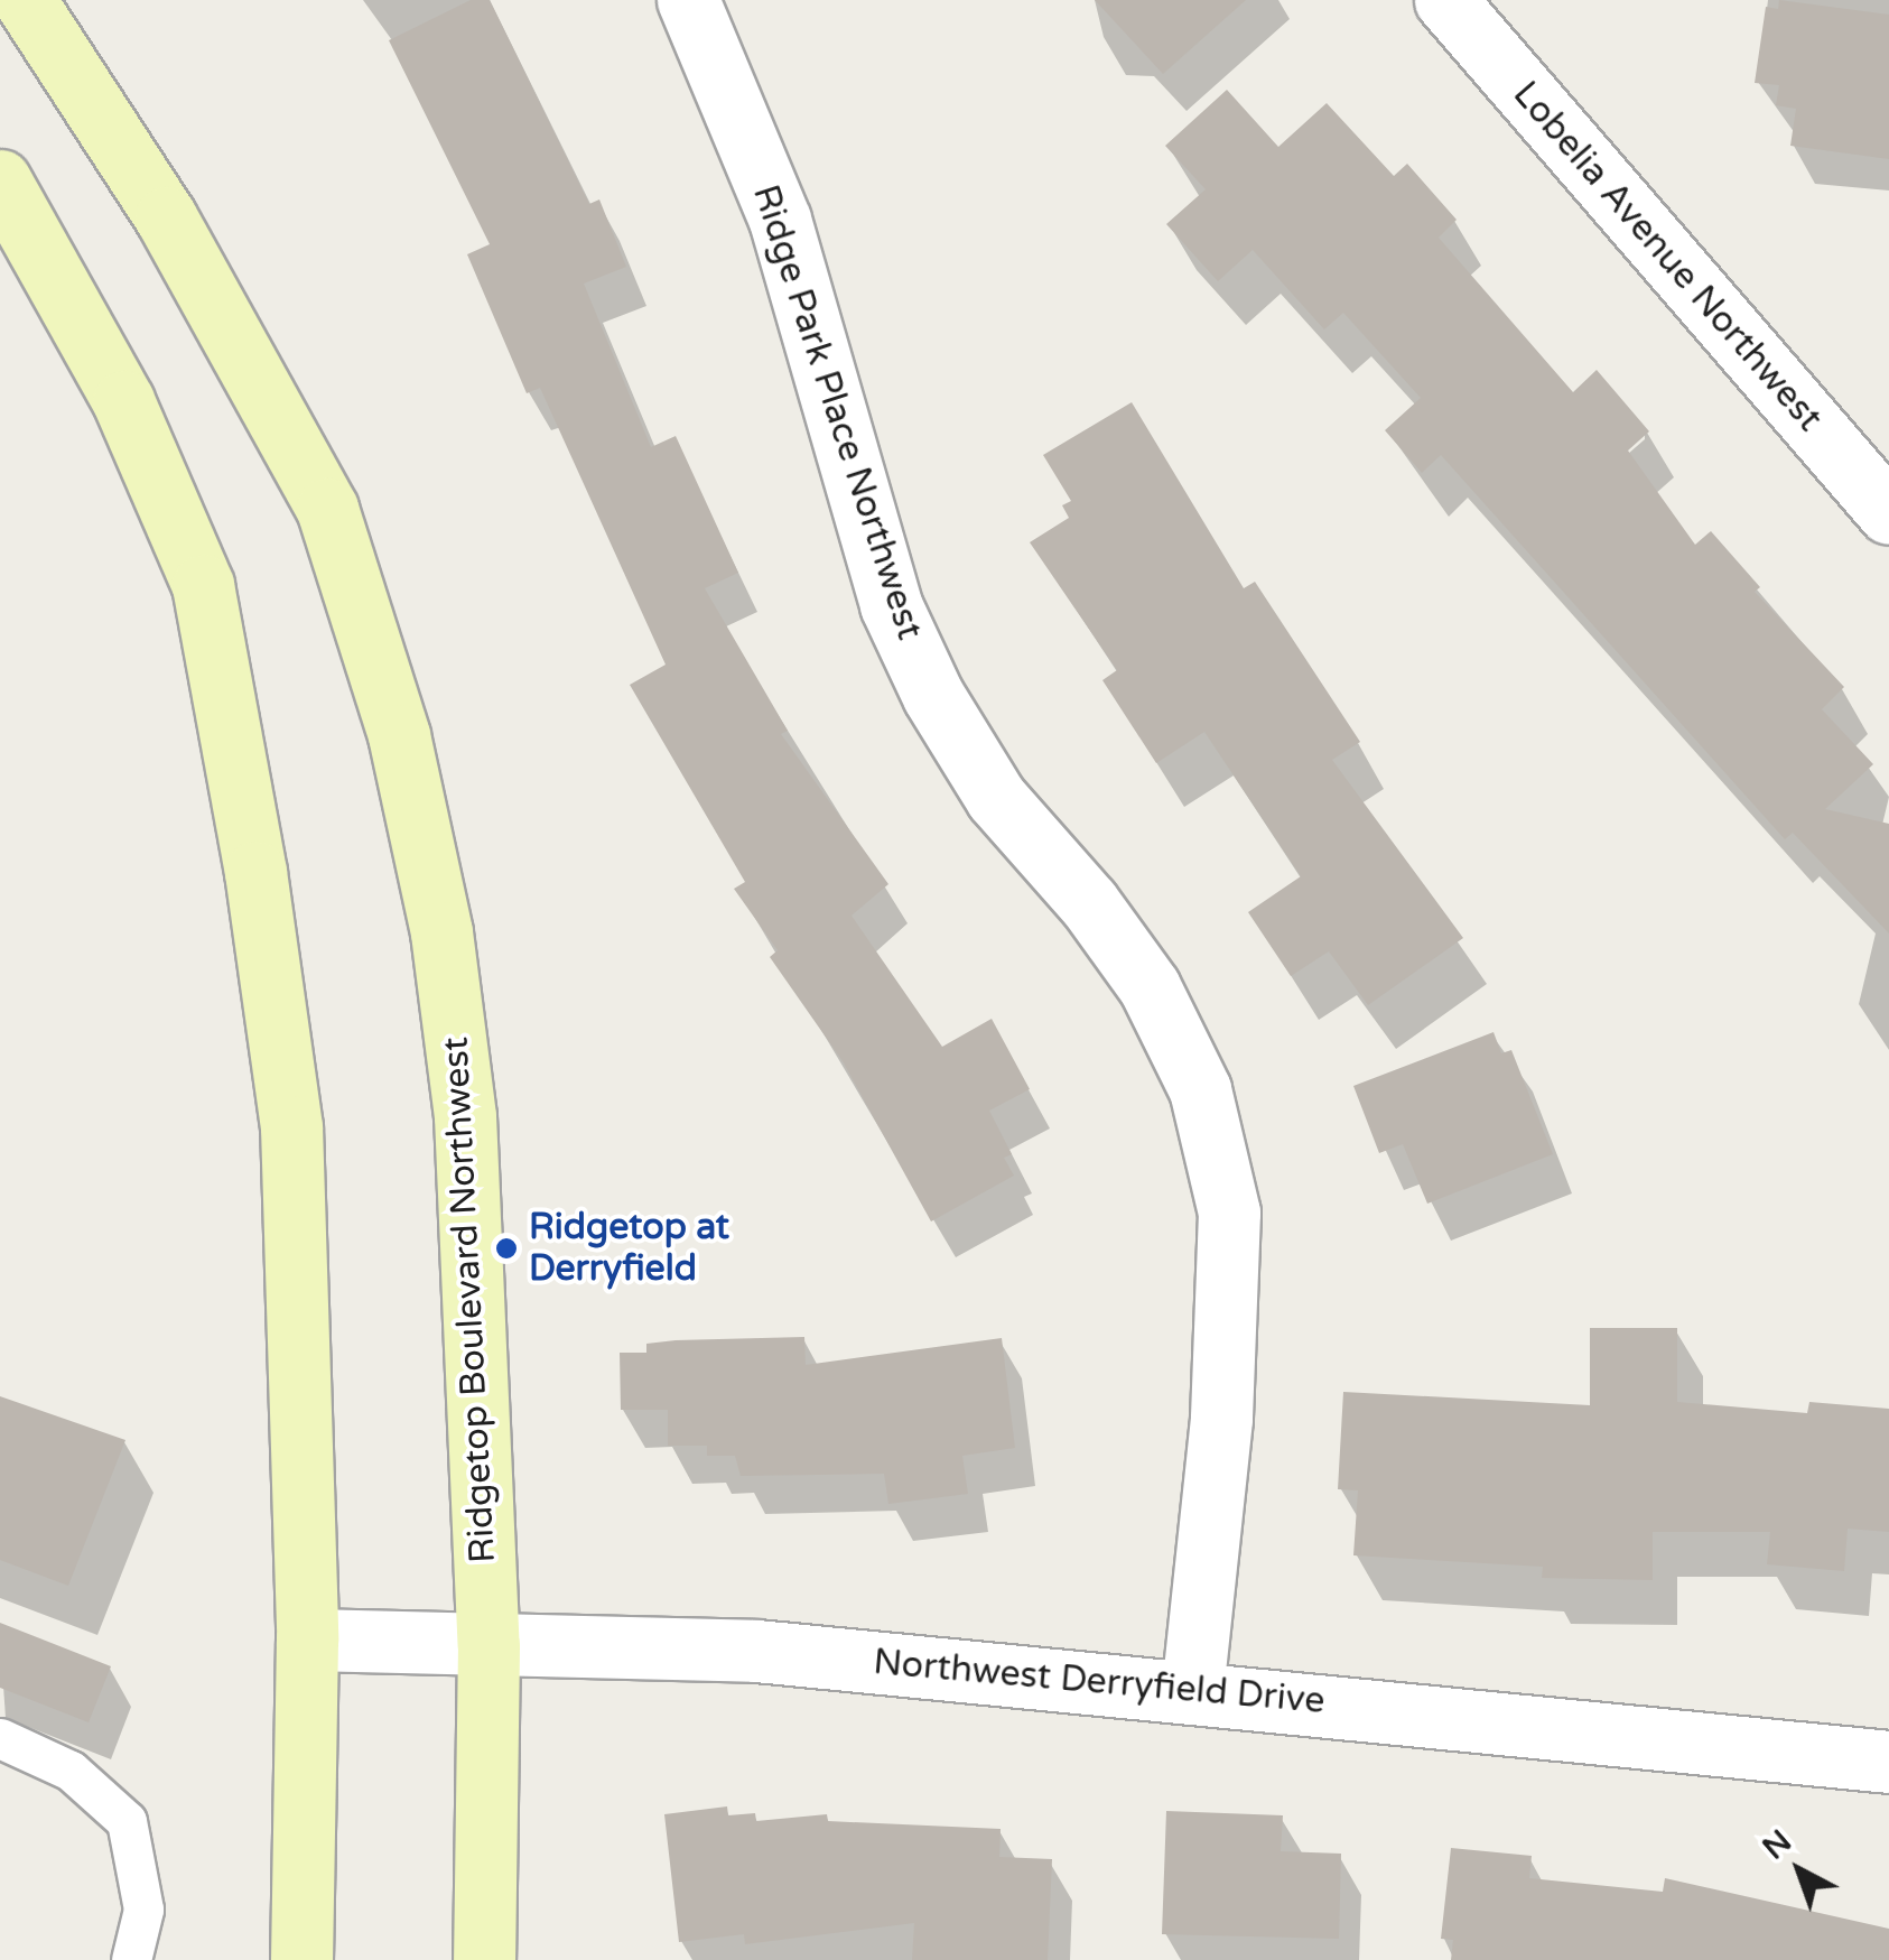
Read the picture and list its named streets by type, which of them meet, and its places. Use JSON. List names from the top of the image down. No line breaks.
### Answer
{"streets":{"main road":["Ridgetop Boulevard Northwest"],"street":["Lobelia Avenue Northwest","Ridge Park Place Northwest","Northwest Derryfield Drive"]},"crossings":[["Ridge Park Place Northwest","Northwest Derryfield Drive"],["Ridgetop Boulevard Northwest","Northwest Derryfield Drive"]],"places":["Ridgetop at Derryfield"],"north":"top left"}
